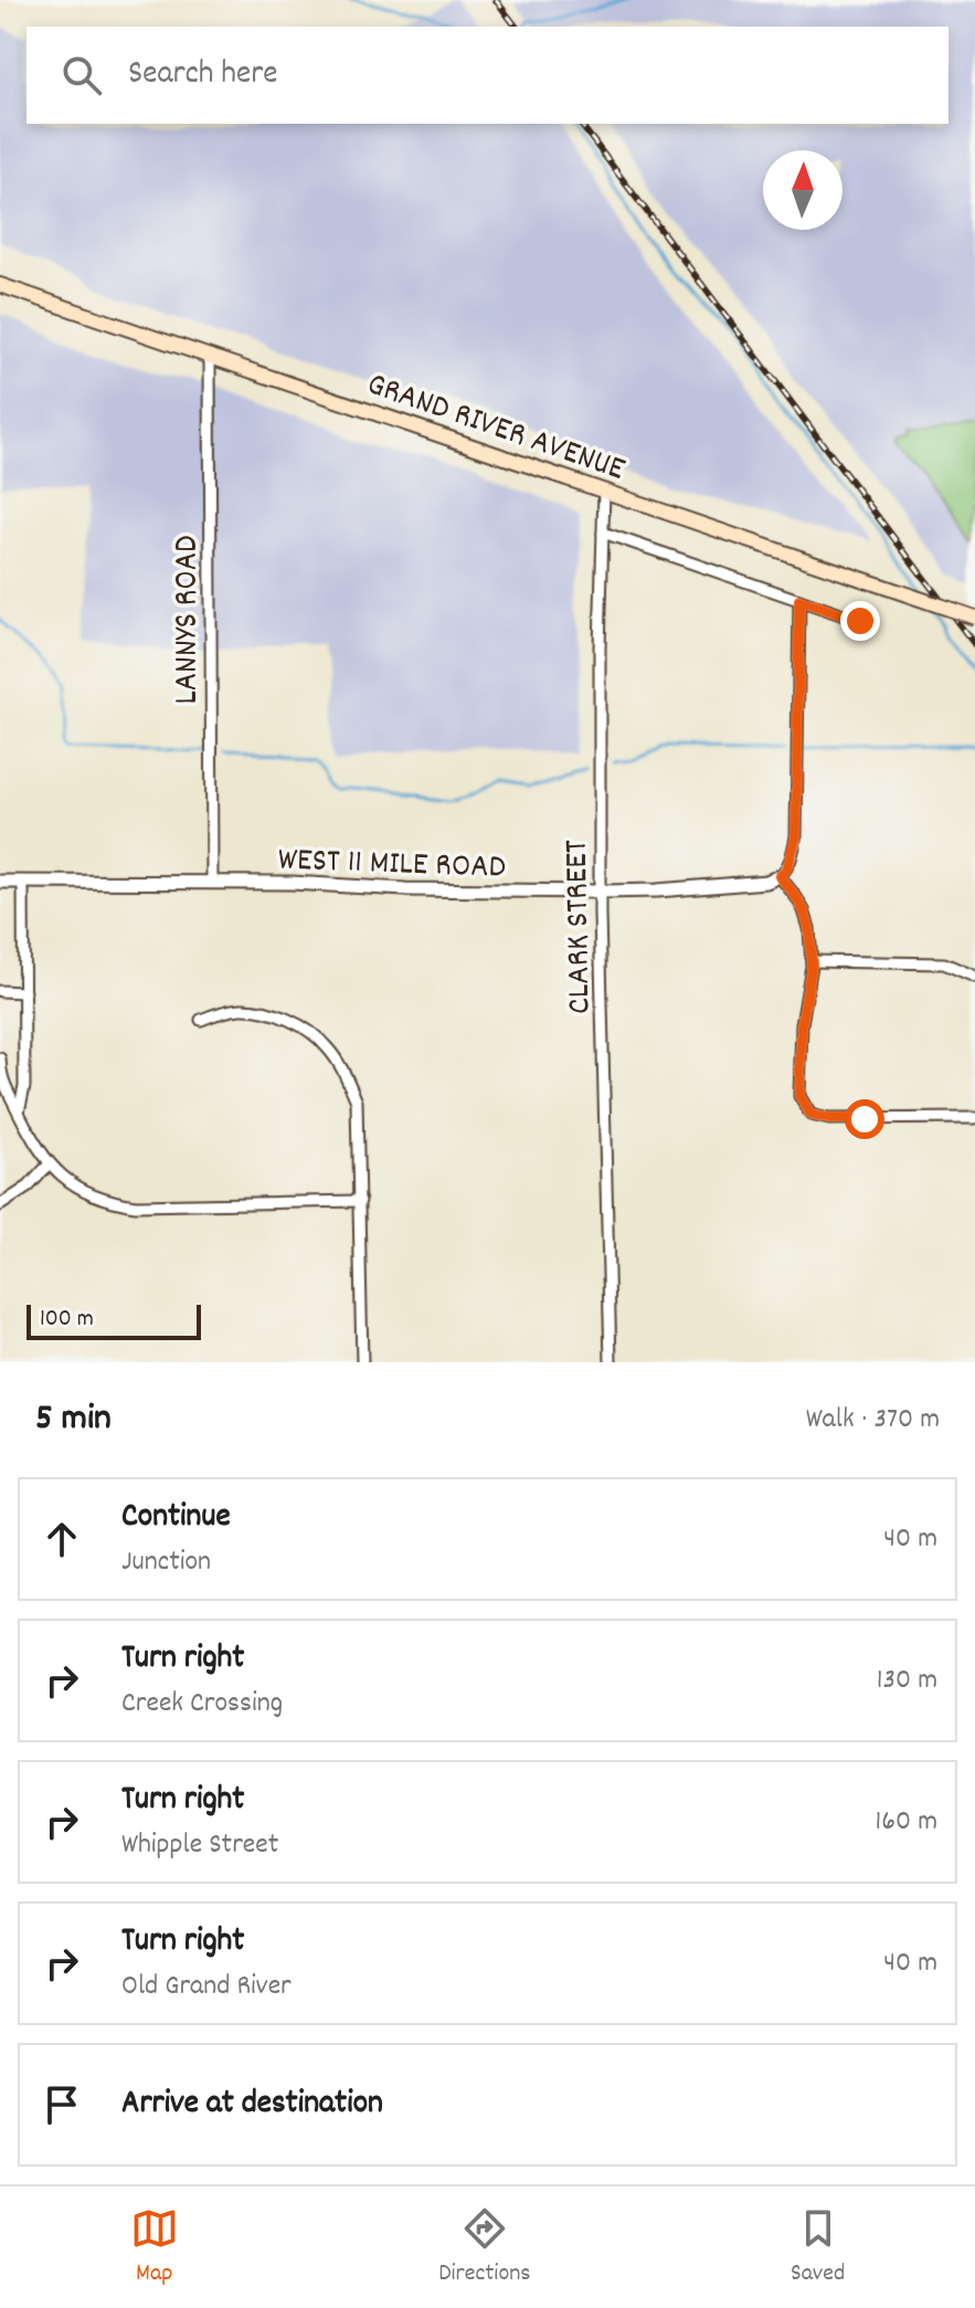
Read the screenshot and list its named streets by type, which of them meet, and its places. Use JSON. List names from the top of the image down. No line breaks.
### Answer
{"streets":{"main road":["GRAND RIVER AVENUE"],"street":["LANNYS ROAD","WEST 11 MILE ROAD","CLARK STREET"]},"crossings":[["GRAND RIVER AVENUE","LANNYS ROAD"],["GRAND RIVER AVENUE","CLARK STREET"],["LANNYS ROAD","WEST 11 MILE ROAD"],["WEST 11 MILE ROAD","CLARK STREET"]],"scale_bar":"100 m","north":"top","page":{"search":"Search here","scale":"100 m","heading":["5 min","Walk · 370 m"],"list":[["Continue","Junction","40 m"],["Turn right","Creek Crossing","130 m"],["Turn right","Whipple Street","160 m"],["Turn right","Old Grand River","40 m"],"Arrive at destination"],"nav":["Map","Directions","Saved"]}}
